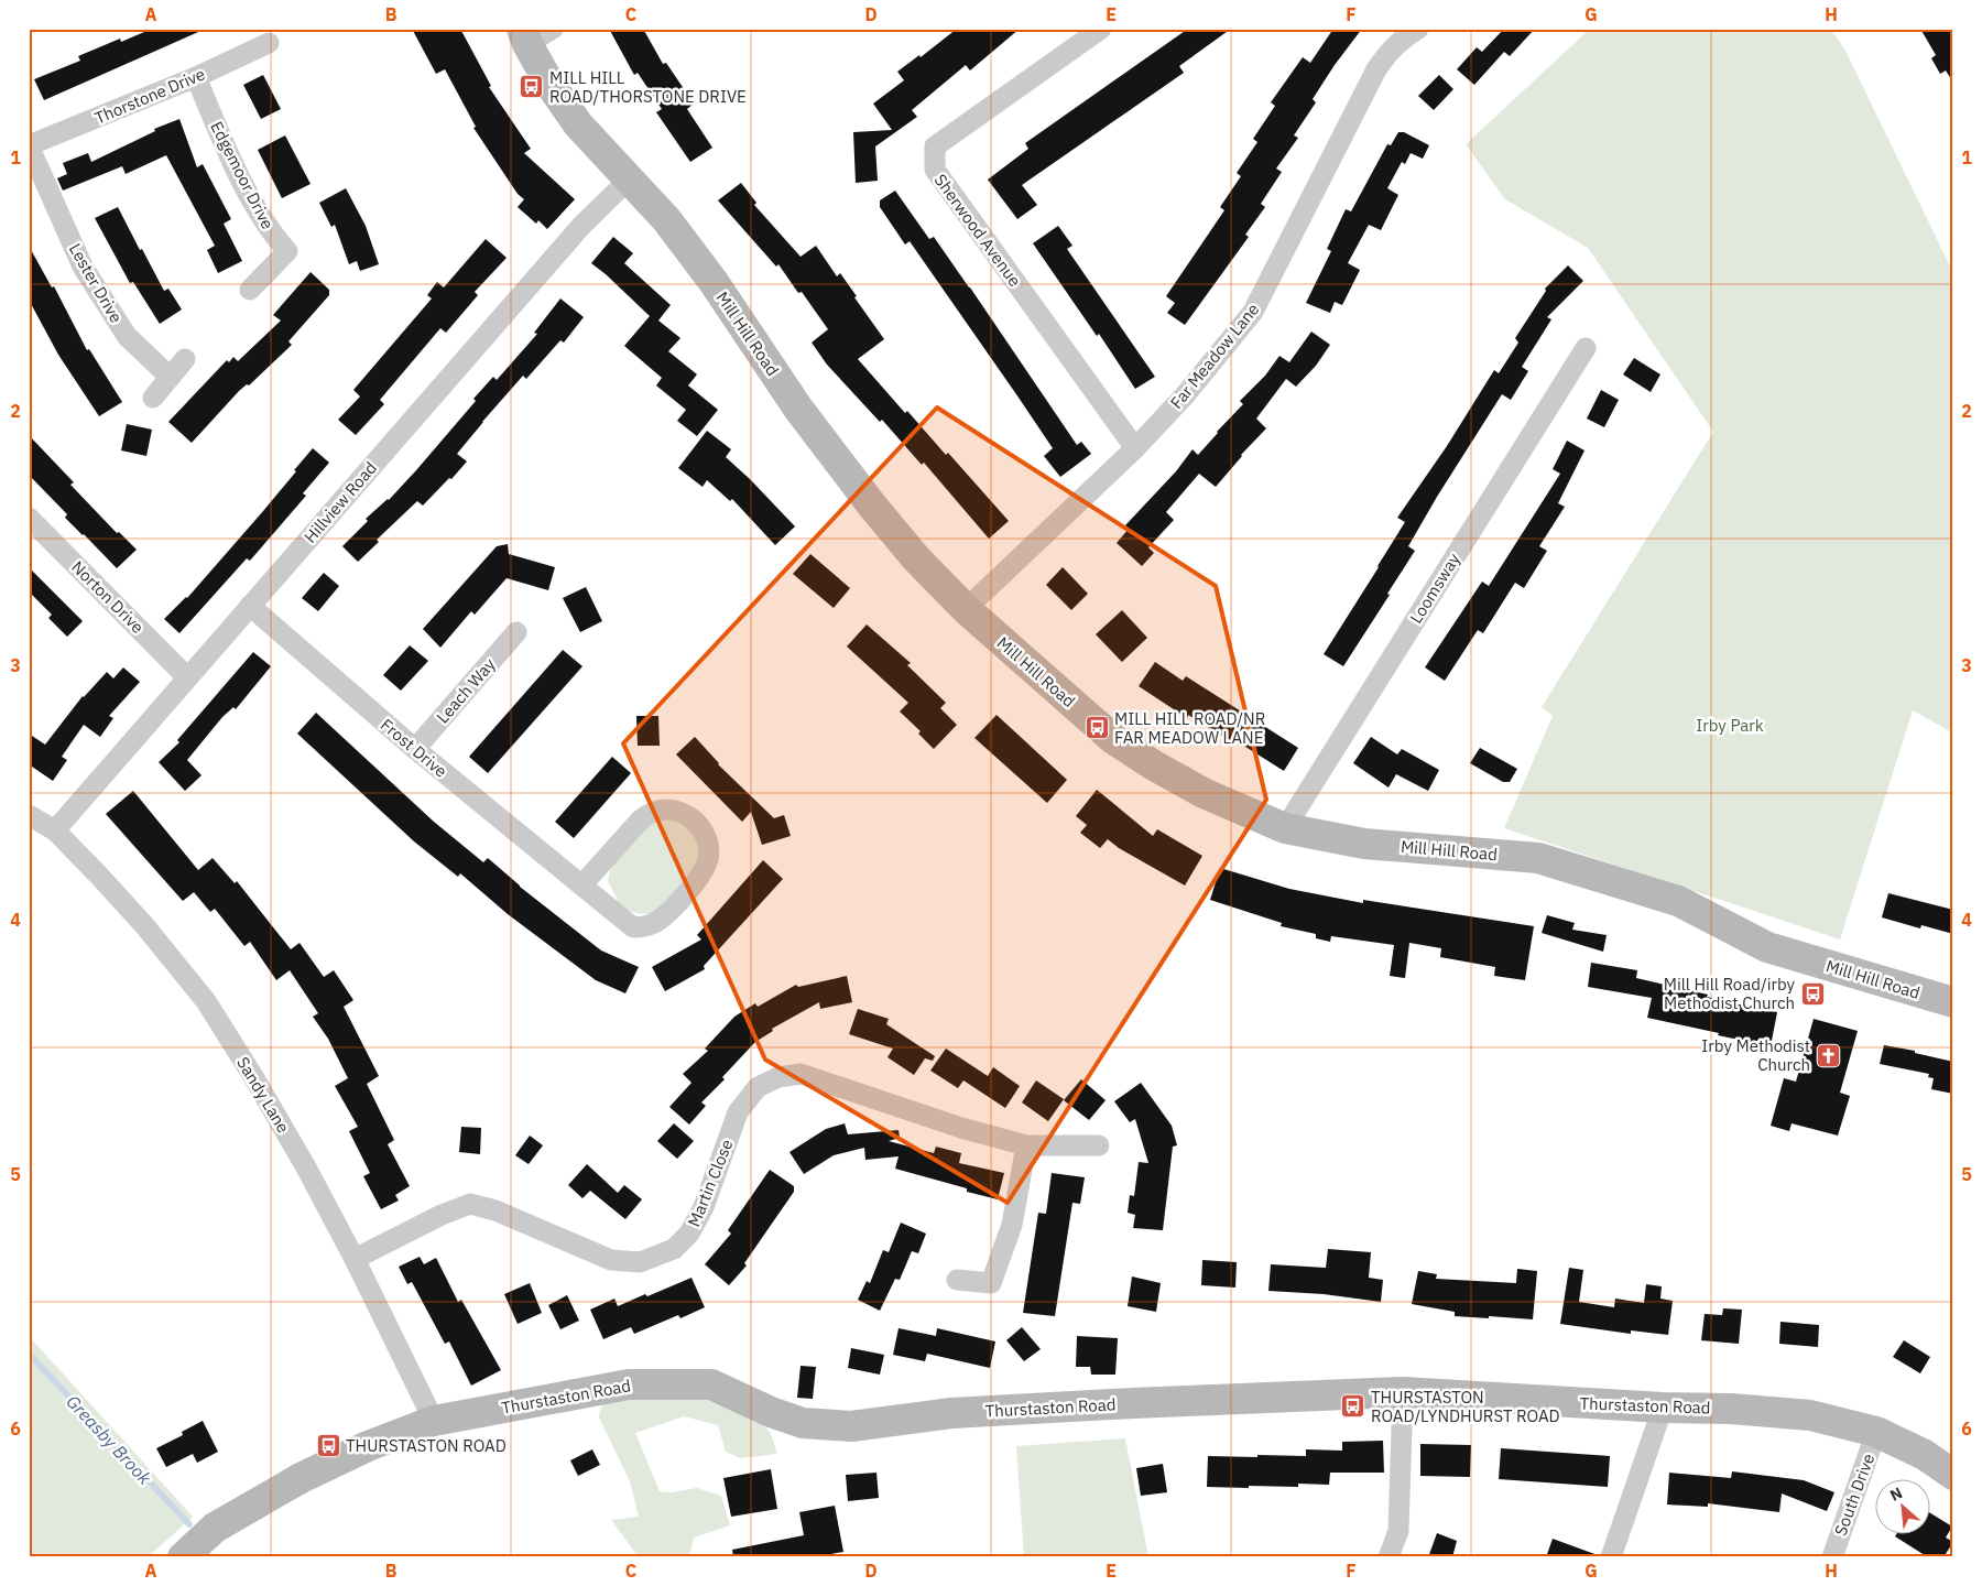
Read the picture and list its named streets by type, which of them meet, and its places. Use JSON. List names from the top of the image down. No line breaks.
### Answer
{"streets":{"street":["Thorstone Drive","Edgemoor Drive","Sherwood Avenue","Lester Drive","Mill Hill Road","Far Meadow Lane","Hillview Road","Loomsway","Norton Drive","Leach Way","Frost Drive","Sandy Lane","Martin Close","Thurstaston Road","South Drive"]},"crossings":[["Thorstone Drive","Edgemoor Drive"],["Thorstone Drive","Lester Drive"],["Sherwood Avenue","Far Meadow Lane"],["Mill Hill Road","Far Meadow Lane"],["Mill Hill Road","Hillview Road"],["Mill Hill Road","Loomsway"],["Hillview Road","Norton Drive"],["Hillview Road","Frost Drive"],["Hillview Road","Sandy Lane"],["Leach Way","Frost Drive"],["Sandy Lane","Martin Close"],["Sandy Lane","Thurstaston Road"],["Thurstaston Road","South Drive"]],"water":["Greasby Brook"],"parks":["Irby Park"],"places":{"bus stop":["MILL HILL ROAD/THORSTONE DRIVE","MILL HILL ROAD/NR FAR MEADOW LANE","Mill Hill Road/irby Methodist Church","THURSTASTON ROAD/LYNDHURST ROAD","THURSTASTON ROAD"],"church":["Irby Methodist Church"]},"north":"top left","grid":{"columns":["A","B","C","D","E","F","G","H"],"rows":["1","2","3","4","5","6"]}}
